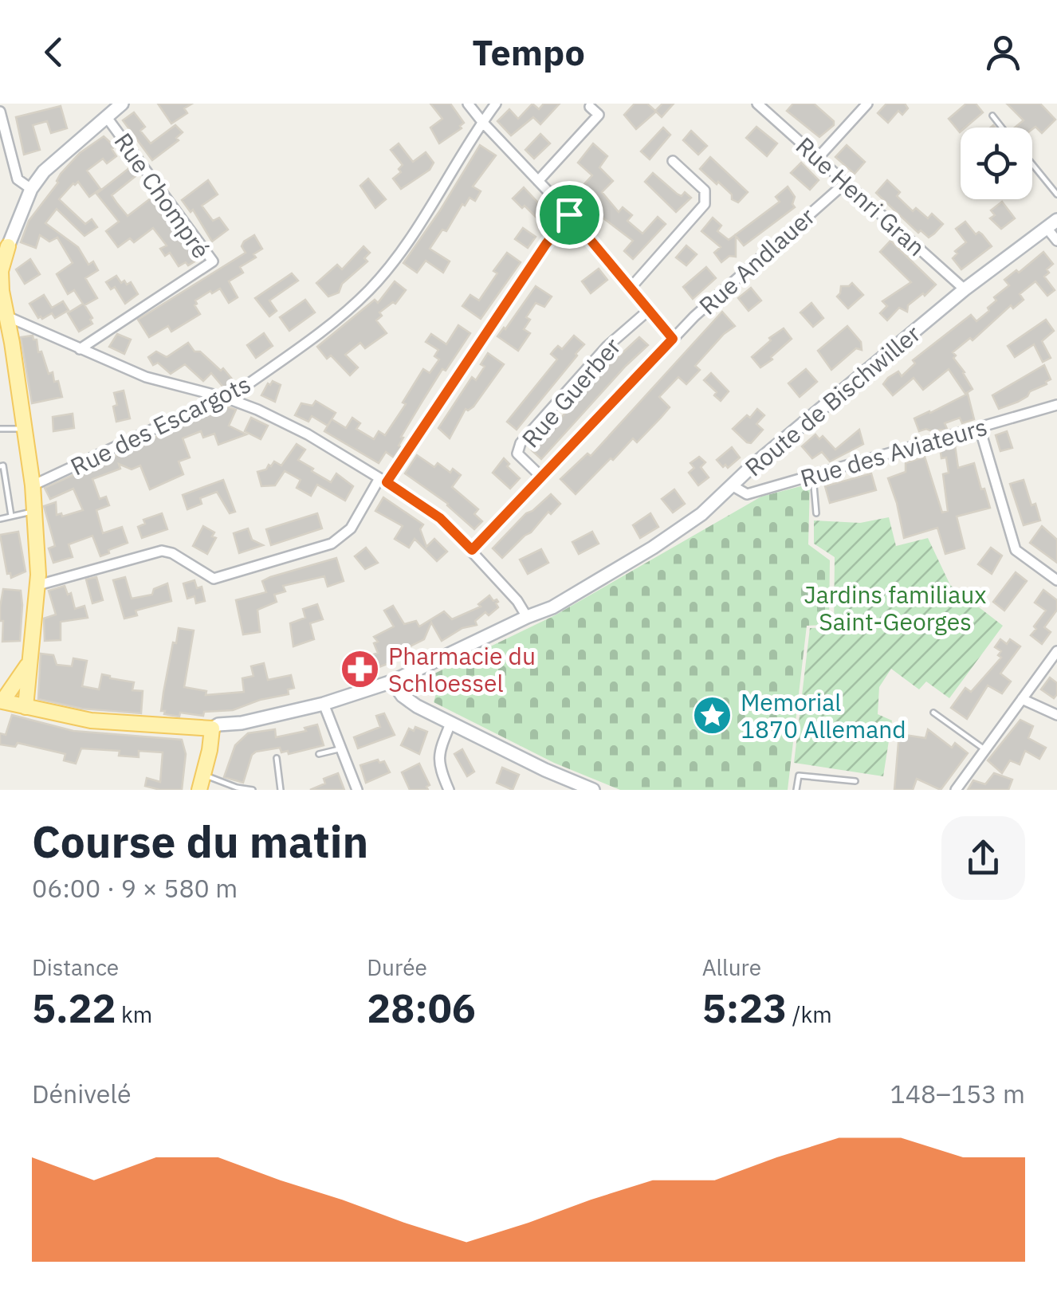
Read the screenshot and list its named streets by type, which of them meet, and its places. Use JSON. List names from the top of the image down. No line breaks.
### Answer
{"streets":{"main road":["Route de Bischwiller"],"street":["Rue Chompré","Rue Henri Gran","Rue Andlauer","Rue Guerber","Rue des Escargots","Rue des Aviateurs"]},"crossings":[["Rue Henri Gran","Rue Andlauer"],["Rue Henri Gran","Route de Bischwiller"],["Rue Andlauer","Rue Guerber"],["Route de Bischwiller","Rue des Aviateurs"]],"parks":["Jardins familiaux Saint-Georges"],"places":{"pharmacy":["Pharmacie du Schloessel"],"place":["Memorial 1870 Allemand"]},"page":{"header":"Tempo","heading":["Course du matin","06:00 · 9 × 580 m"],"stats":[["Distance","5.22 km"],["Durée","28:06"],["Allure","5:23 /km"]],"chart":["Dénivelé","148–153 m"]}}
